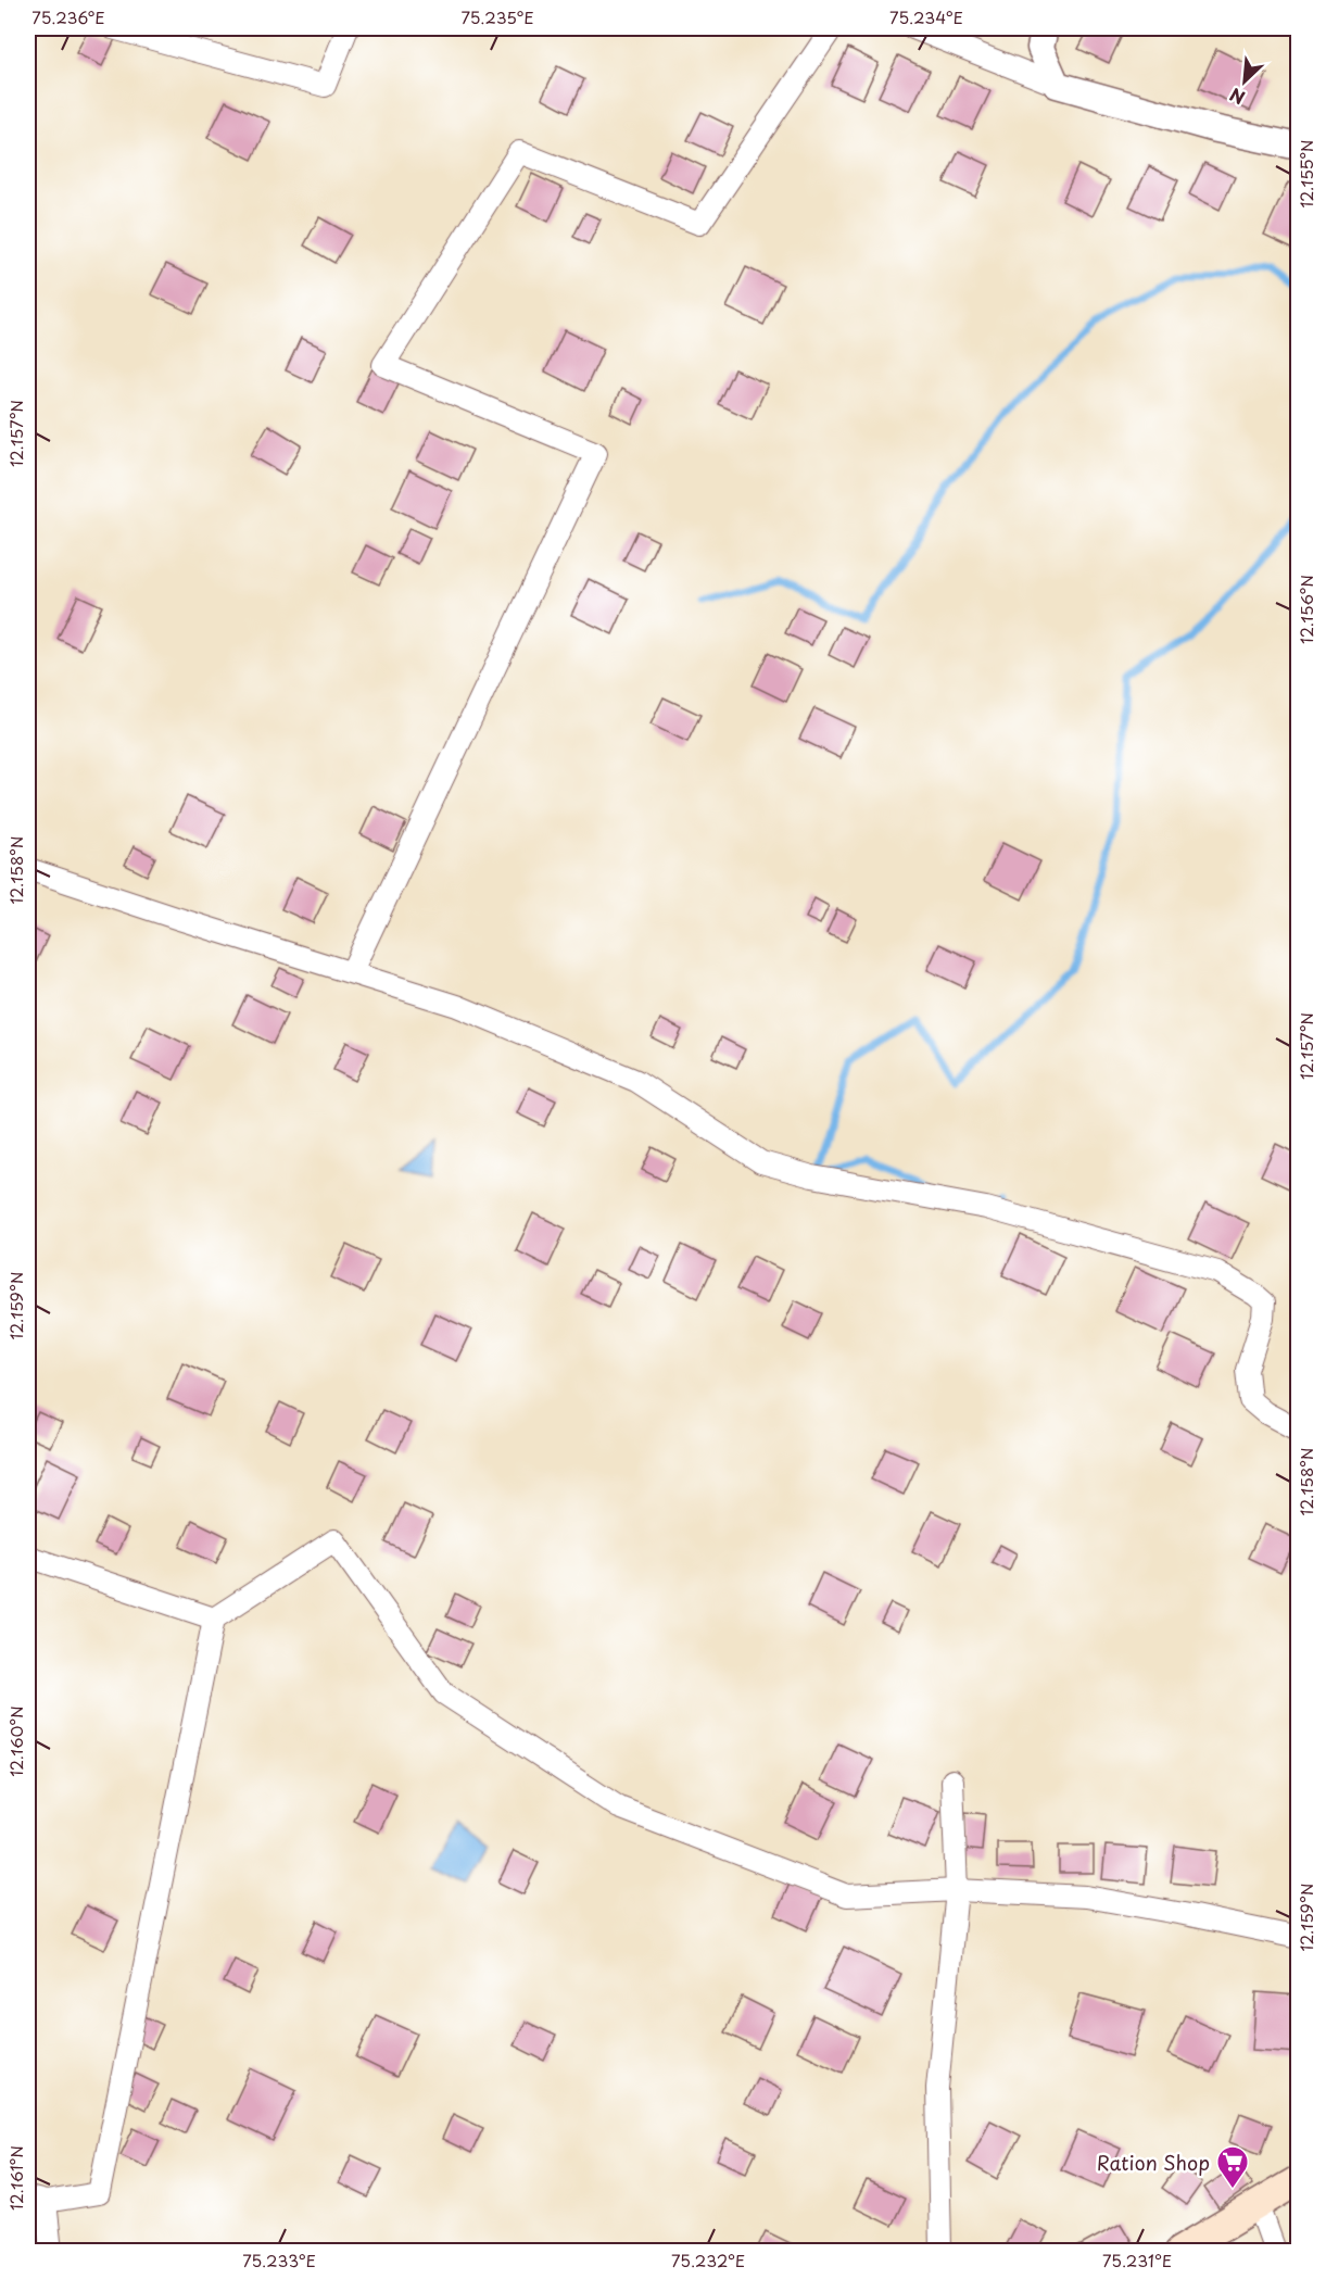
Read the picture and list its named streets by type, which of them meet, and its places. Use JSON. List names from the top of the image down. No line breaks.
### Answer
{"places":{"supermarket":["Ration Shop"]},"north":"bottom left","coordinates":["75.236°E","75.235°E","75.234°E","12.155°N","12.157°N","12.156°N","12.158°N","12.159°N","12.160°N","12.161°N","75.233°E","75.232°E","75.231°E"]}
